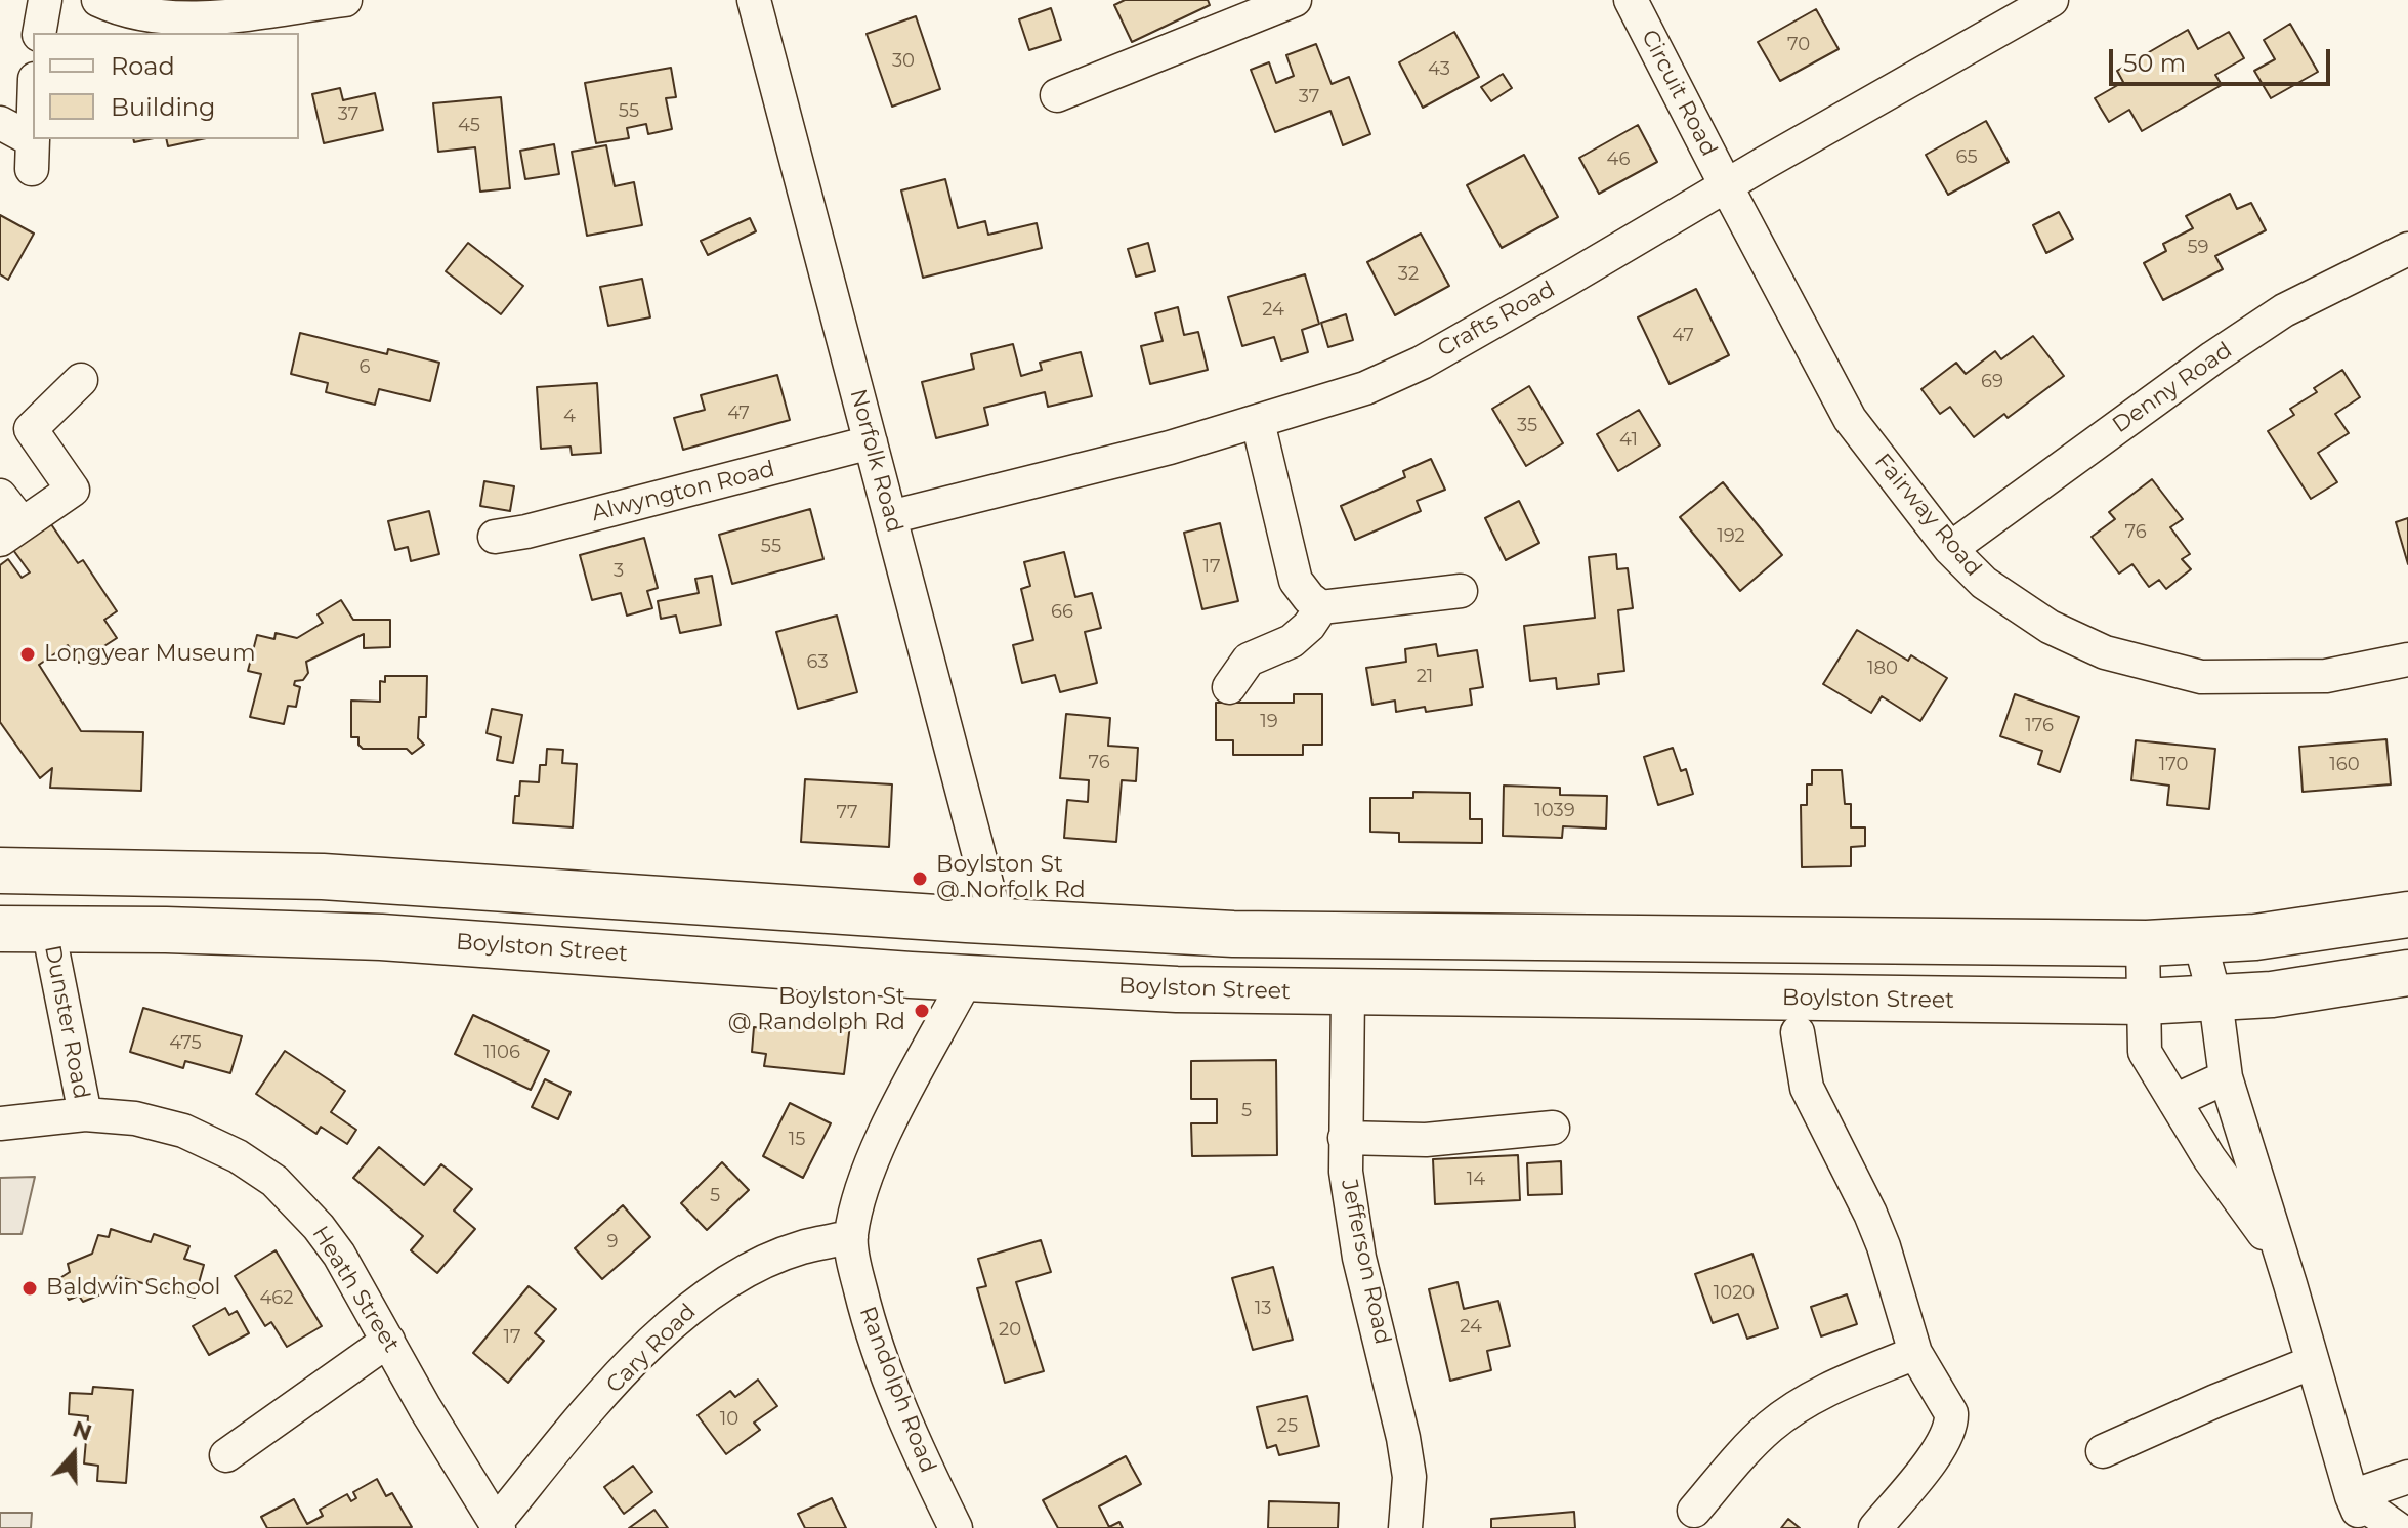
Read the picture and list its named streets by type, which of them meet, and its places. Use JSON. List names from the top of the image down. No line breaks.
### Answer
{"streets":{"highway":["Boylston Street"],"street":["Circuit Road","Crafts Road","Denny Road","Norfolk Road","Alwyngton Road","Fairway Road","Dunster Road","Jefferson Road","Heath Street","Cary Road","Randolph Road"]},"crossings":[["Circuit Road","Crafts Road"],["Circuit Road","Fairway Road"],["Crafts Road","Norfolk Road"],["Crafts Road","Fairway Road"],["Denny Road","Fairway Road"],["Norfolk Road","Alwyngton Road"],["Boylston Street","Dunster Road"],["Boylston Street","Jefferson Road"],["Boylston Street","Randolph Road"],["Dunster Road","Heath Street"],["Heath Street","Cary Road"],["Cary Road","Randolph Road"]],"places":["Longyear Museum","Boylston St @ Norfolk Rd","Boylston St @ Randolph Rd","Baldwin School"],"house_numbers":["70","30","43","37","55","37","45","65","46","59","32","24","47","6","69","47","4","35","41","76","192","55","17","3","66","63","180","21","19","176","76","170","160","1039","77","475","1106","5","15","14","5","9","1020","462","13","24","20","17","10","25"],"legend":["Road","Building"],"scale_bar":"50 m","north":"top"}
